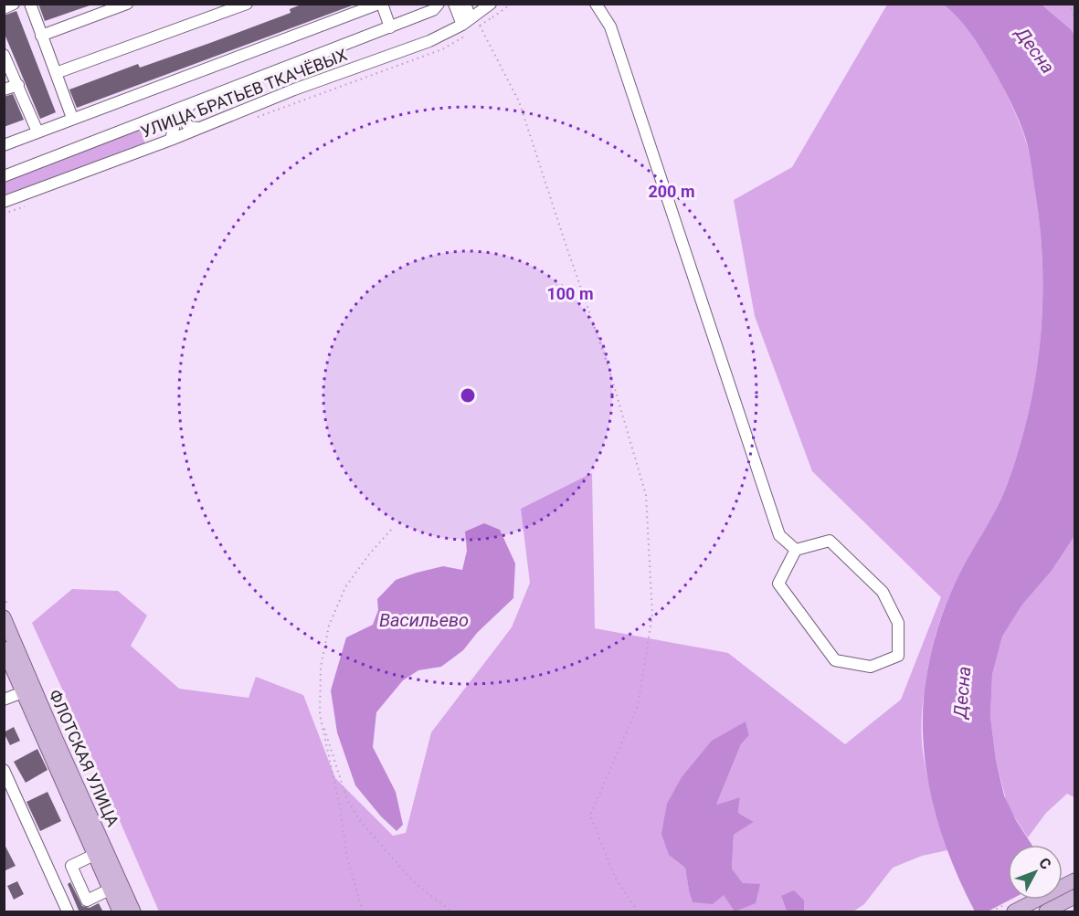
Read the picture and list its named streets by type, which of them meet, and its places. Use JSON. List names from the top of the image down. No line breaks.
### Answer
{"streets":{"main road":["ФЛОТСКАЯ УЛИЦА"],"street":["УЛИЦА БРАТЬЕВ ТКАЧЁВЫХ"]},"water":["Десна","Васильево"],"north":"top right","rings":["200 m","100 m"]}
